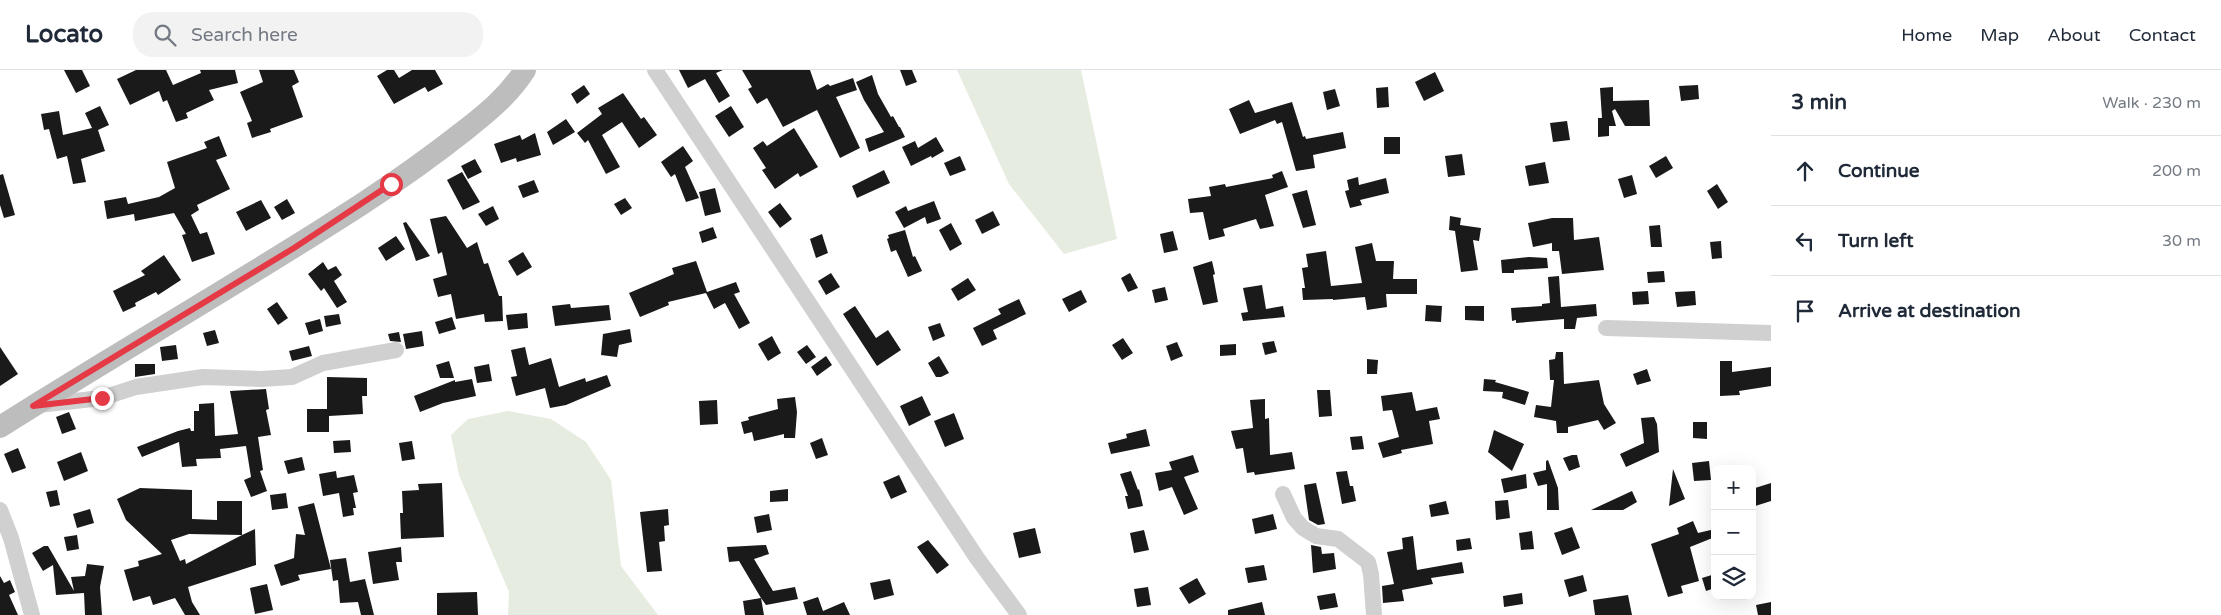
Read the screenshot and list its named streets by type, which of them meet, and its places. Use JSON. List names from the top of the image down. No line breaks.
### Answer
{"page":{"header":"Locato","search":"Search here","nav":["Home","Map","About","Contact"],"heading":["3 min","Walk · 230 m"],"list":[["Continue","200 m"],["Turn left","30 m"],"Arrive at destination"],"map_buttons":["+","−"]}}
